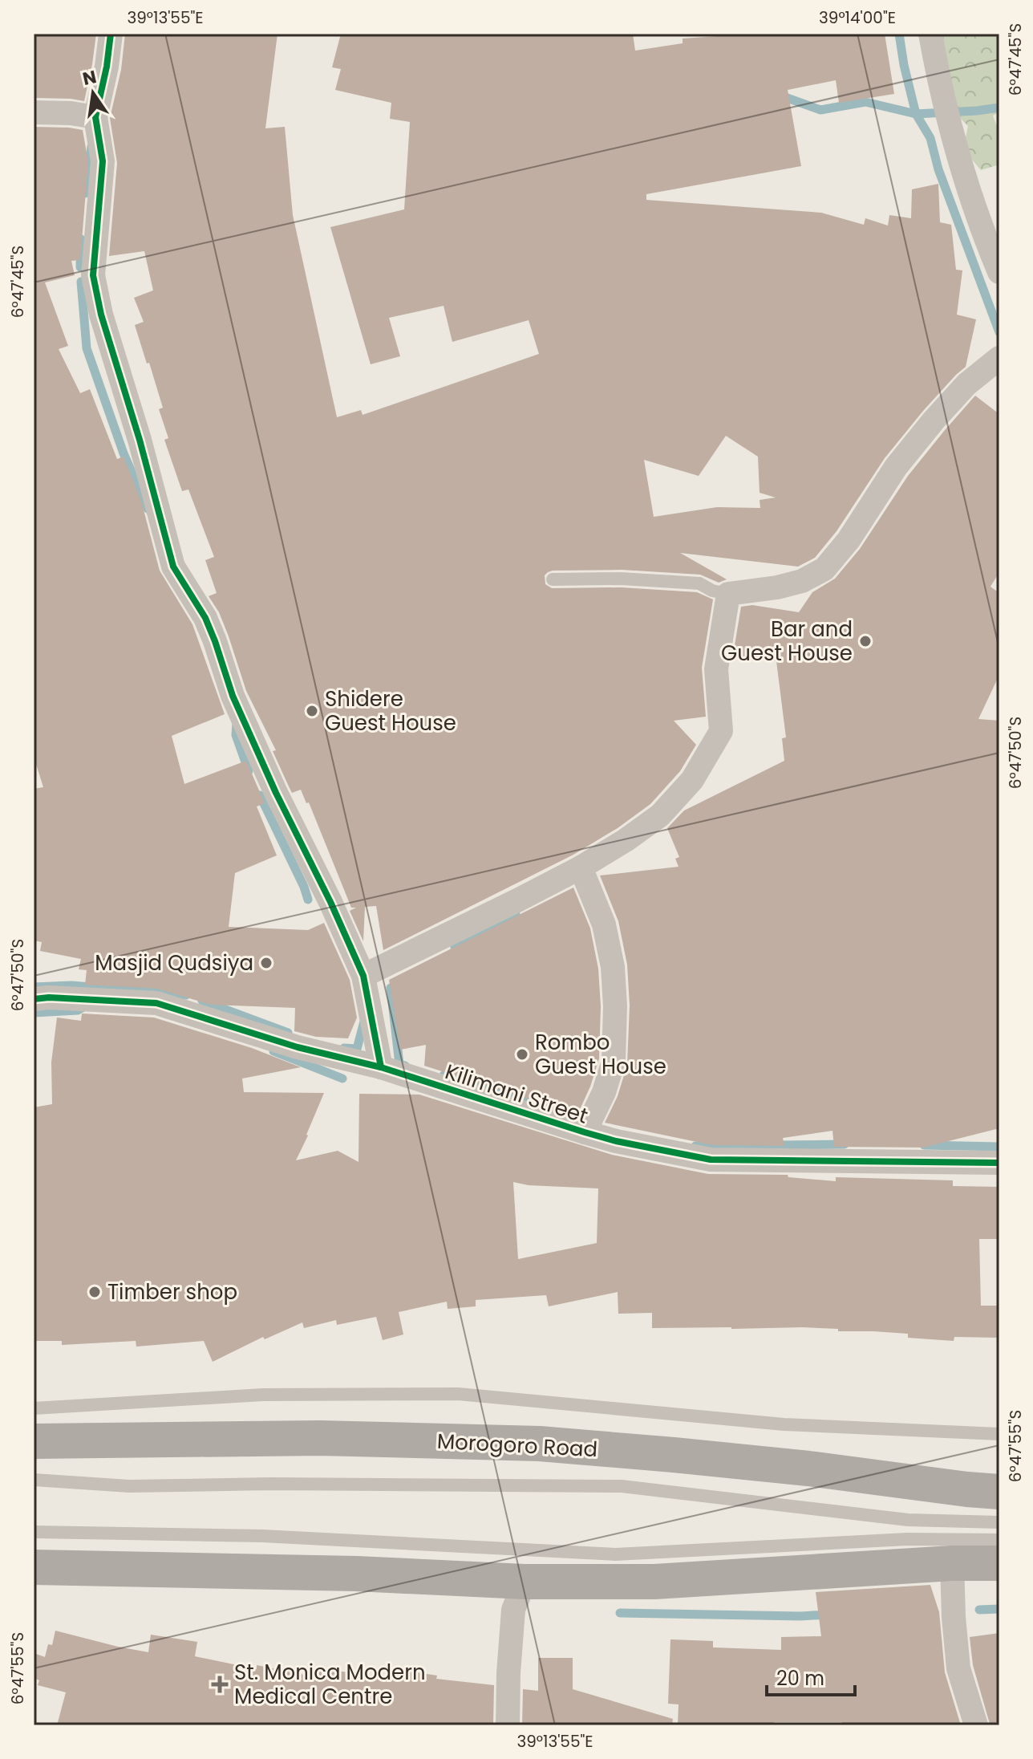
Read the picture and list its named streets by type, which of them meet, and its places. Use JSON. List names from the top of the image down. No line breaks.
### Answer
{"streets":{"highway":["Morogoro Road"],"street":["Kilimani Street"]},"places":{"other":["Bar and Guest House","Shidere Guest House","Masjid Qudsiya","Rombo Guest House","Timber shop"],"health":["St. Monica Modern Medical Centre"]},"scale_bar":"20 m","north":"top","coordinates":["39°13'55\"E","39°14'00\"E","6°47'45\"S","6°47'50\"S","6°47'55\"S"]}
